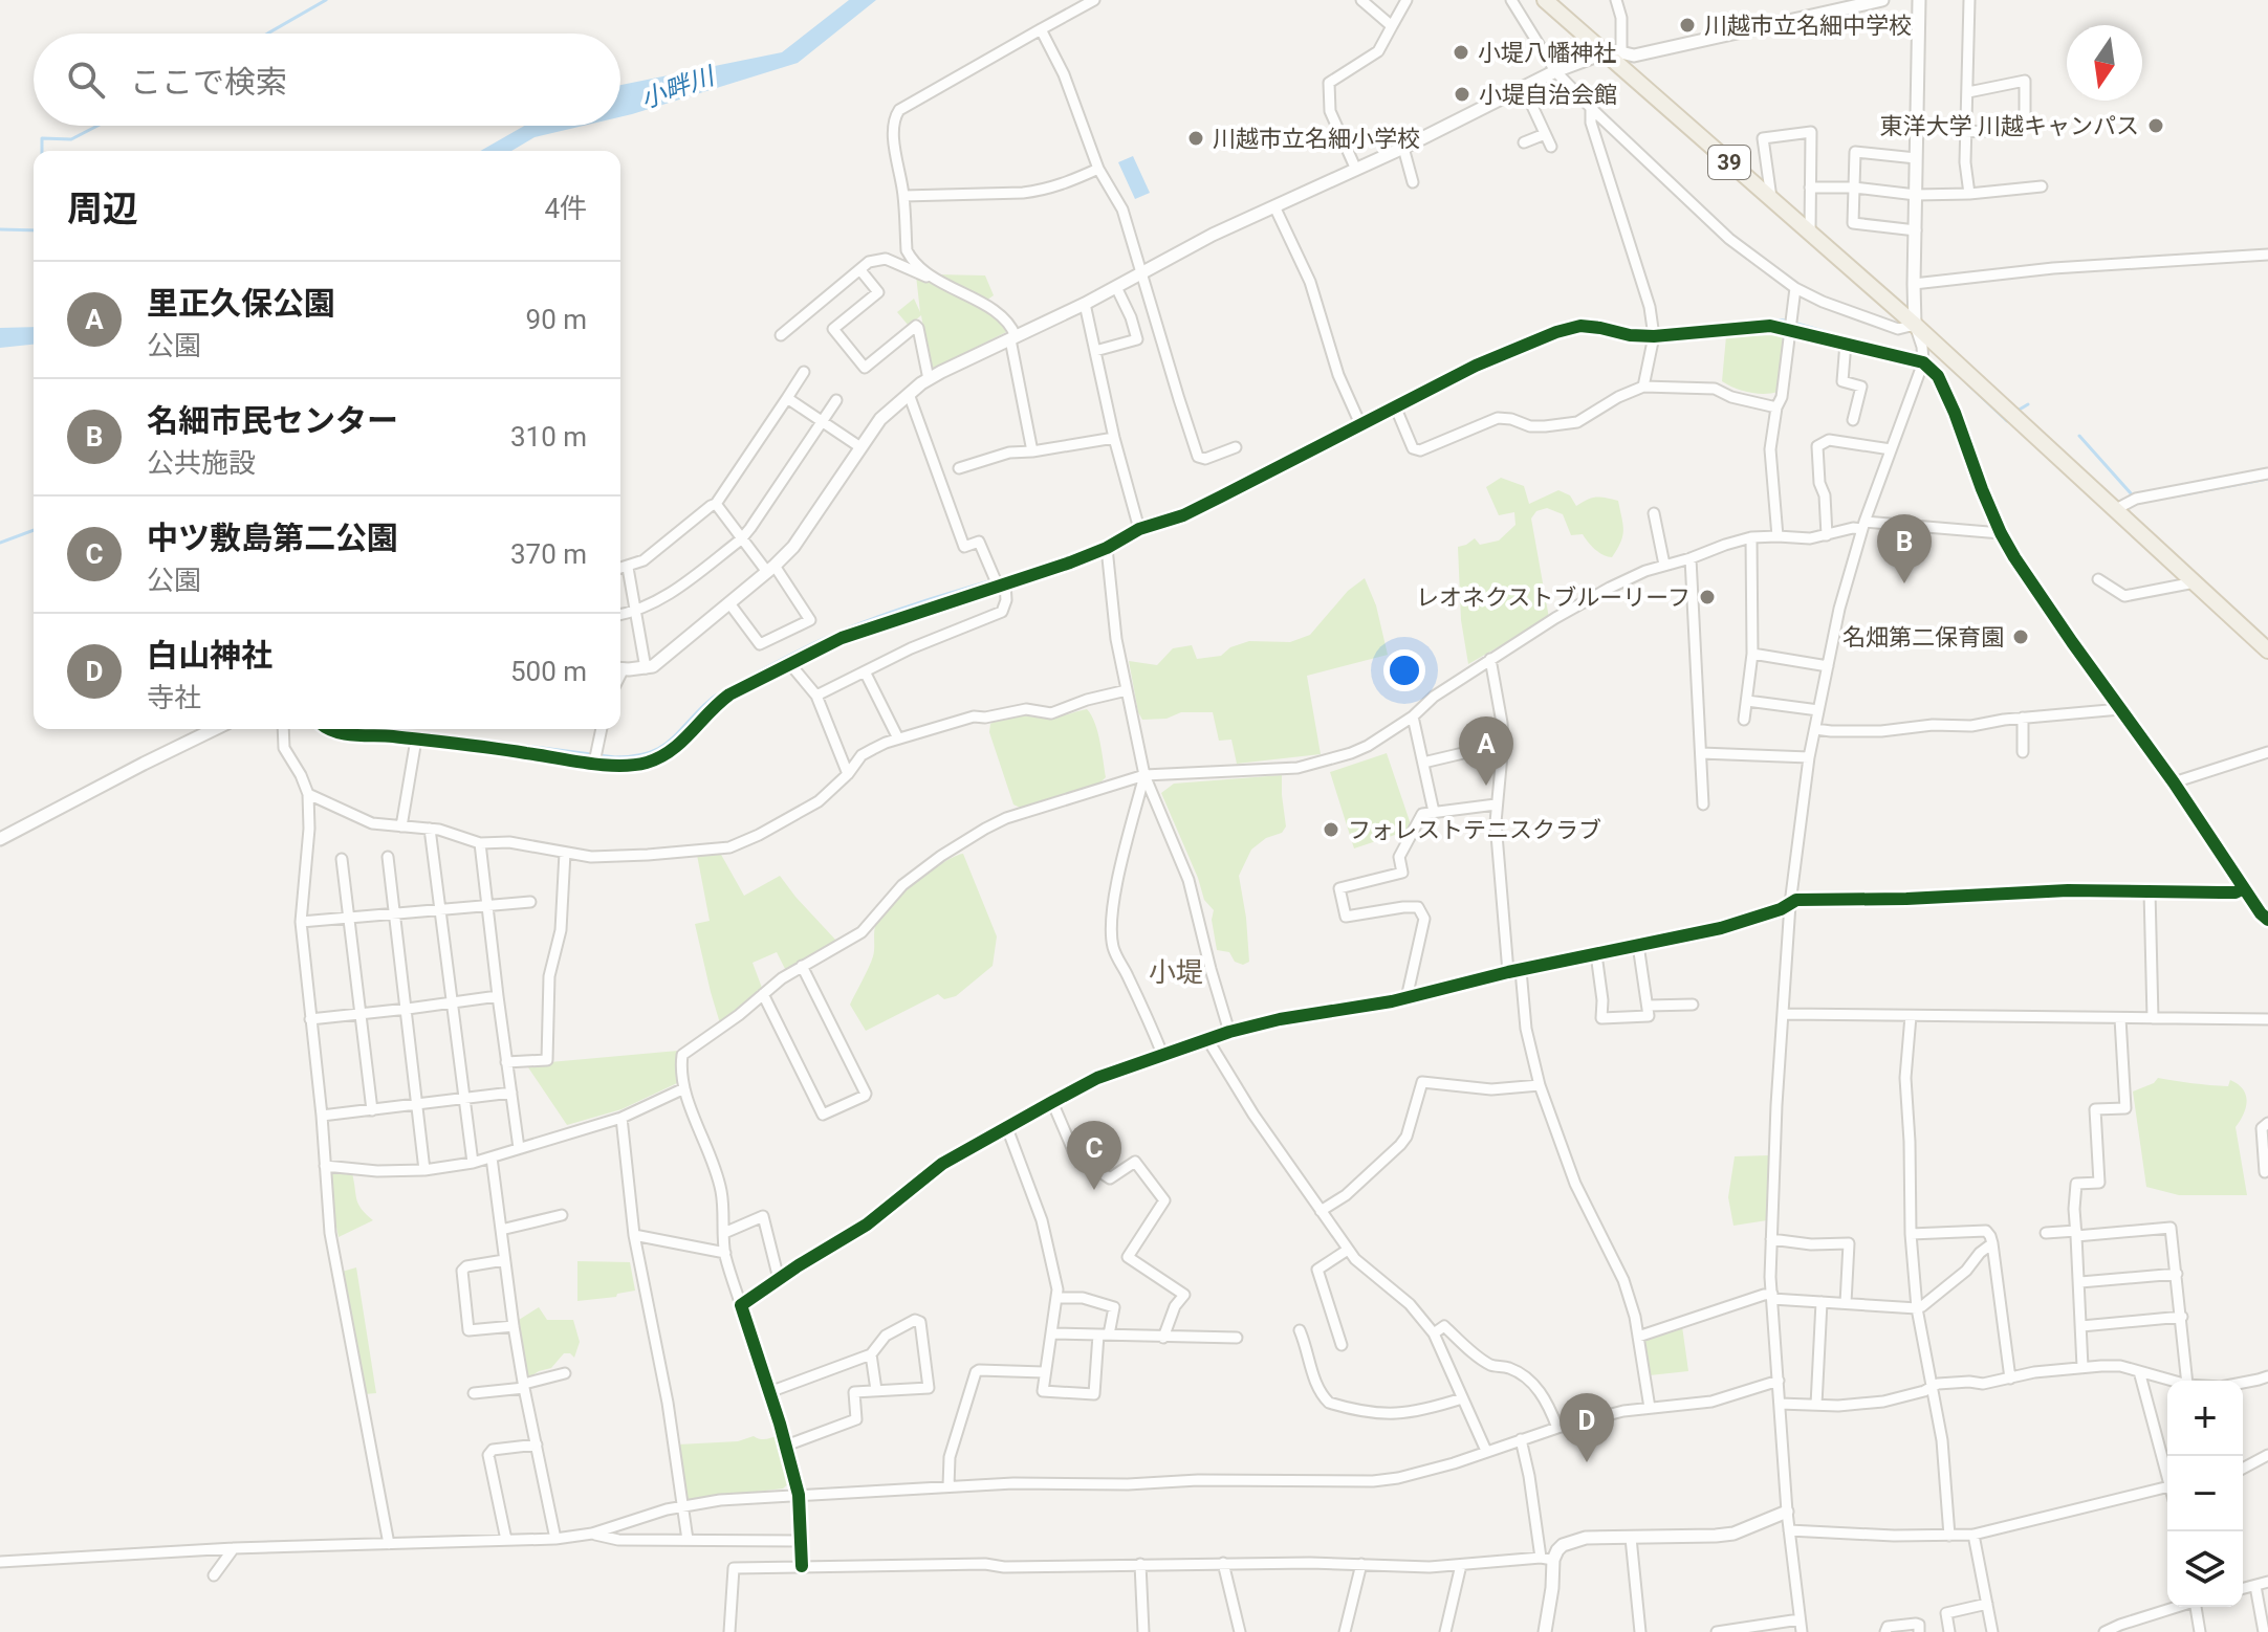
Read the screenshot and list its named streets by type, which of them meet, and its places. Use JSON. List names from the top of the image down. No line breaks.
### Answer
{"streets":{"main road":["39"]},"districts":["小堤"],"water":["小畔川"],"places":["川越市立名細中学校","小堤八幡神社","小堤自治会館","東洋大学 川越キャンパス","川越市立名細小学校","レオネクストブルーリーフ","名畑第二保育園","フォレストテニスクラブ"],"north":"bottom","page":{"search":"ここで検索","heading":["周辺","4件"],"list":[{"mark":"A","name":"里正久保公園","note":"公園","value":"90 m"},{"mark":"B","name":"名細市民センター","note":"公共施設","value":"310 m"},{"mark":"C","name":"中ツ敷島第二公園","note":"公園","value":"370 m"},{"mark":"D","name":"白山神社","note":"寺社","value":"500 m"}],"pins":["B","A","C","D"],"map_buttons":["+","−"]}}
